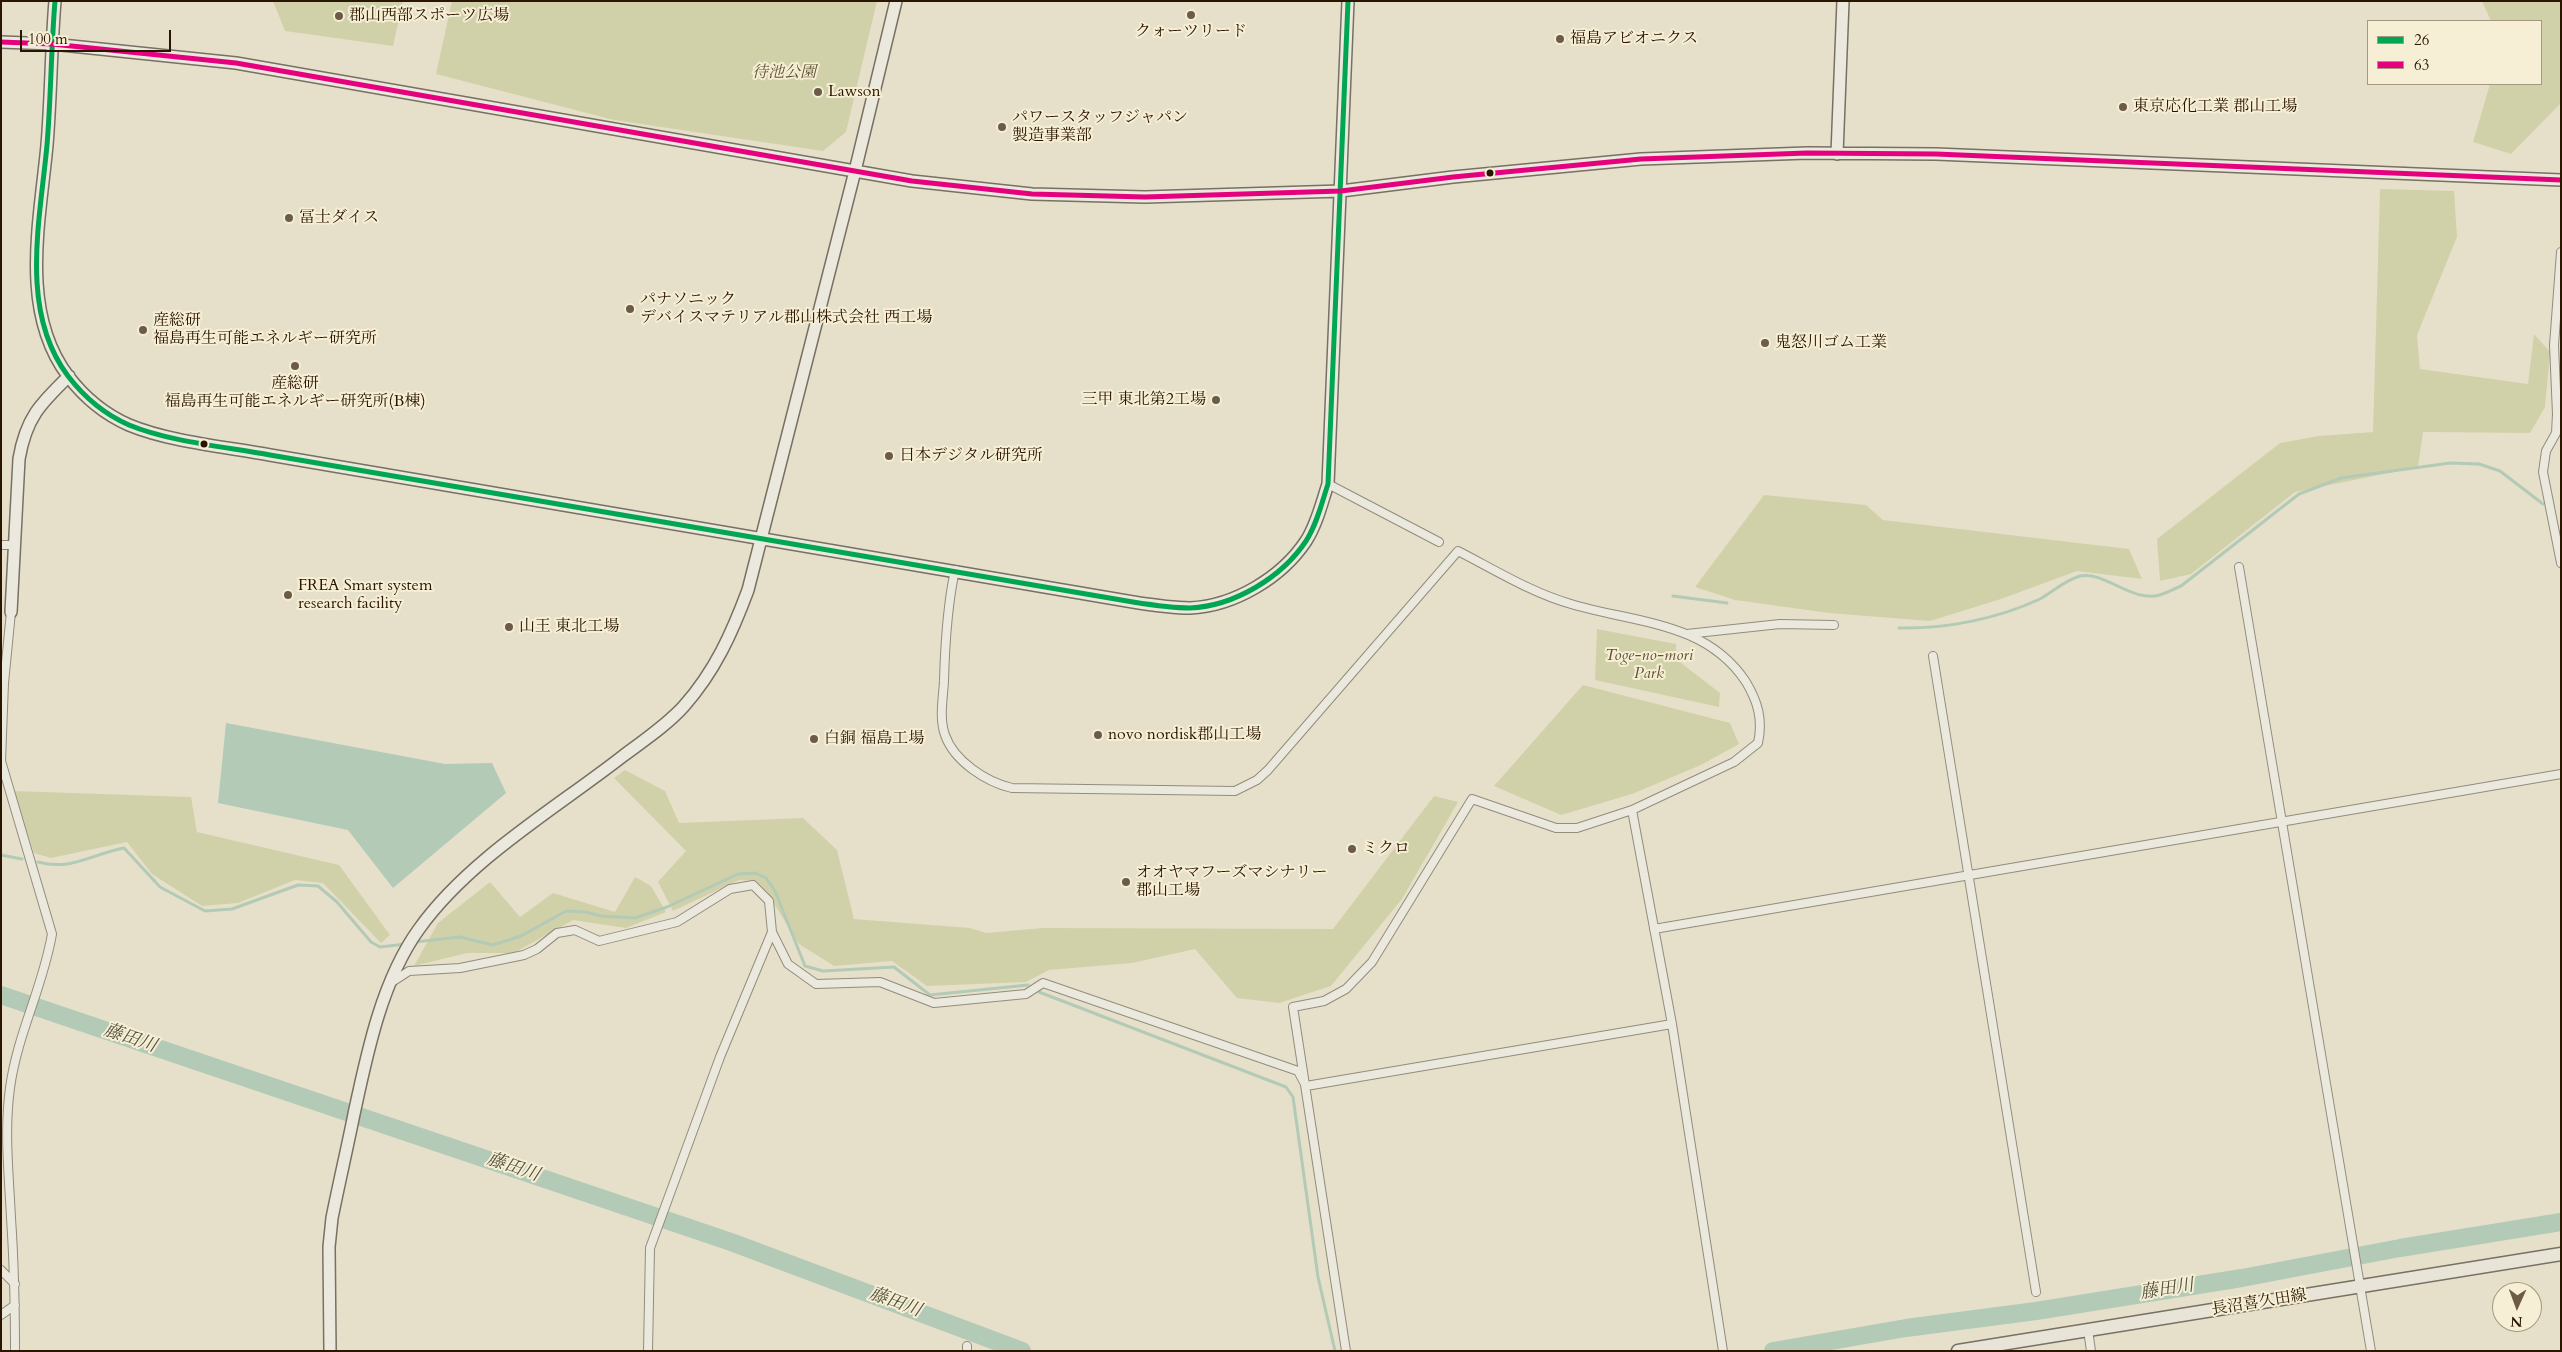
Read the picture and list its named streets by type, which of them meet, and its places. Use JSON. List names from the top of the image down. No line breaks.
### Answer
{"streets":{"main road":["長沼喜久田線"]},"water":["藤田川"],"parks":["待池公園","Toge-no-mori Park"],"places":["クォーツリード","郡山西部スポーツ広場","福島アビオニクス","Lawson","東京応化工業 郡山工場","パワースタッフジャパン 製造事業部","冨士ダイス","パナソニック デバイスマテリアル郡山株式会社 西工場","産総研 福島再生可能エネルギー研究所","鬼怒川ゴム工業","産総研 福島再生可能エネルギー研究所(B棟)","三甲 東北第2工場","日本デジタル研究所","FREA Smart system research facility","山王 東北工場","novo nordisk郡山工場","白銅 福島工場","ミクロ","オオヤマフーズマシナリー 郡山工場"],"lines":["transit line 26","transit line 63"],"legend":["26","63"],"scale_bar":"100 m","north":"bottom"}
